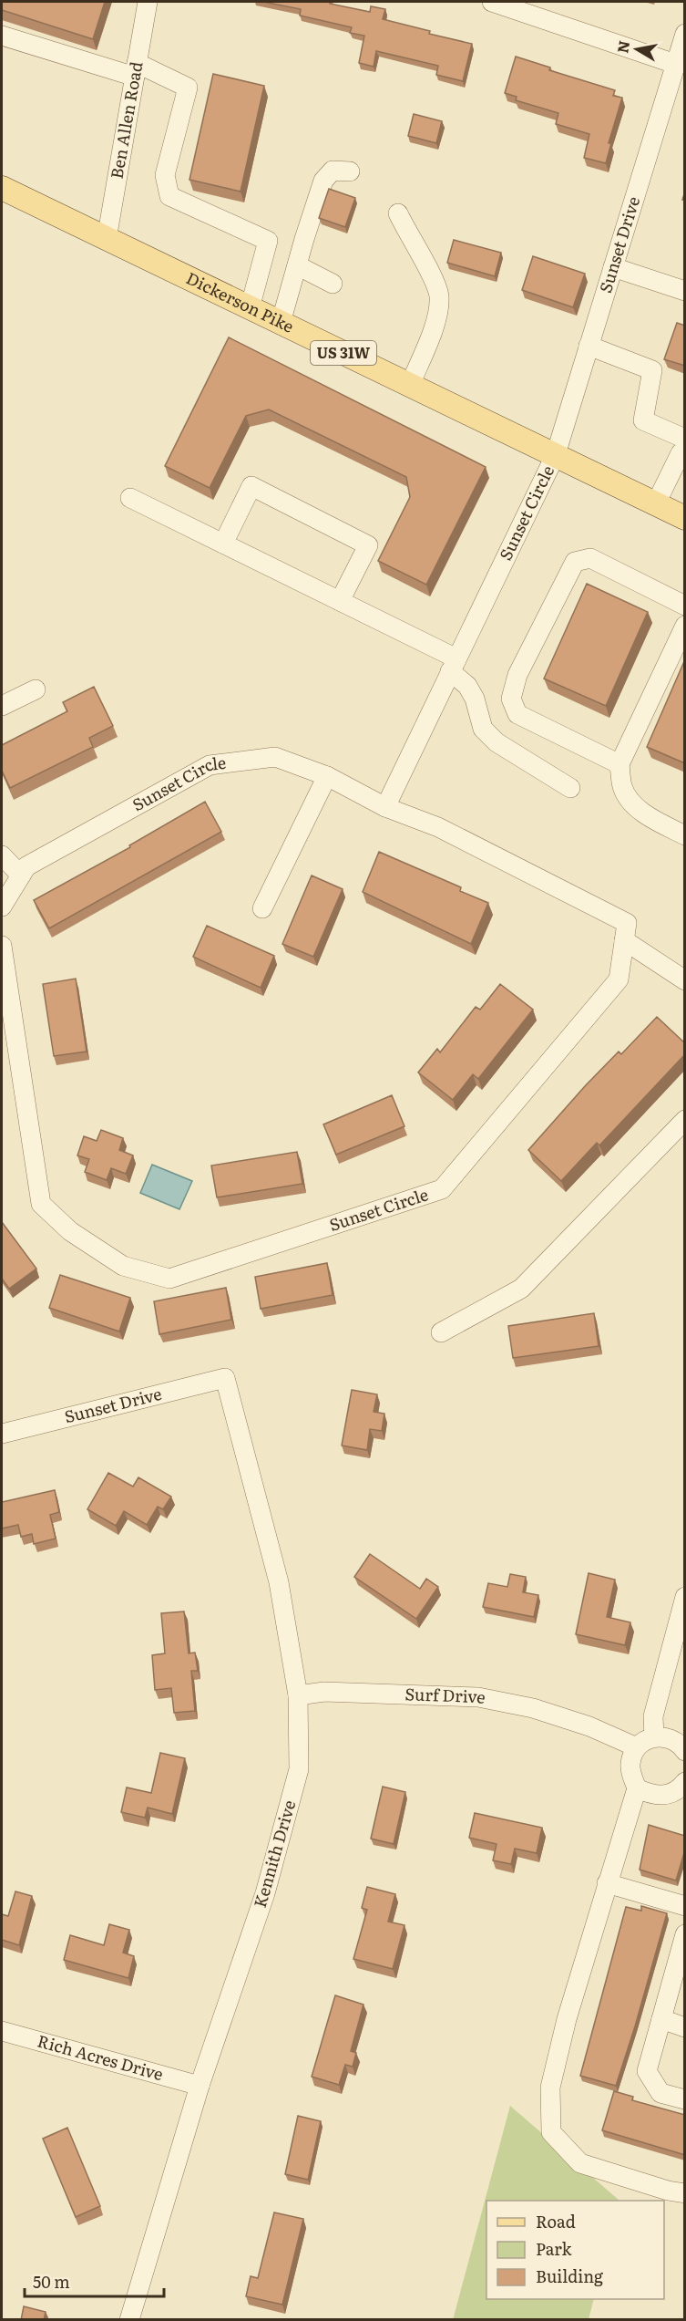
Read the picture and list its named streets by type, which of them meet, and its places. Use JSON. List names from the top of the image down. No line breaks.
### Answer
{"streets":{"main road":["Dickerson Pike","US 31W"],"street":["Ben Allen Road","Sunset Drive","Sunset Circle","Surf Drive","Kennith Drive","Rich Acres Drive"]},"crossings":[["Ben Allen Road","Dickerson Pike"],["Sunset Drive","Dickerson Pike"],["Sunset Drive","Sunset Circle"],["Sunset Drive","Kennith Drive"],["Dickerson Pike","Sunset Circle"],["Surf Drive","Kennith Drive"],["Kennith Drive","Rich Acres Drive"]],"legend":["Road","Park","Building"],"scale_bar":"50 m","north":"left"}
